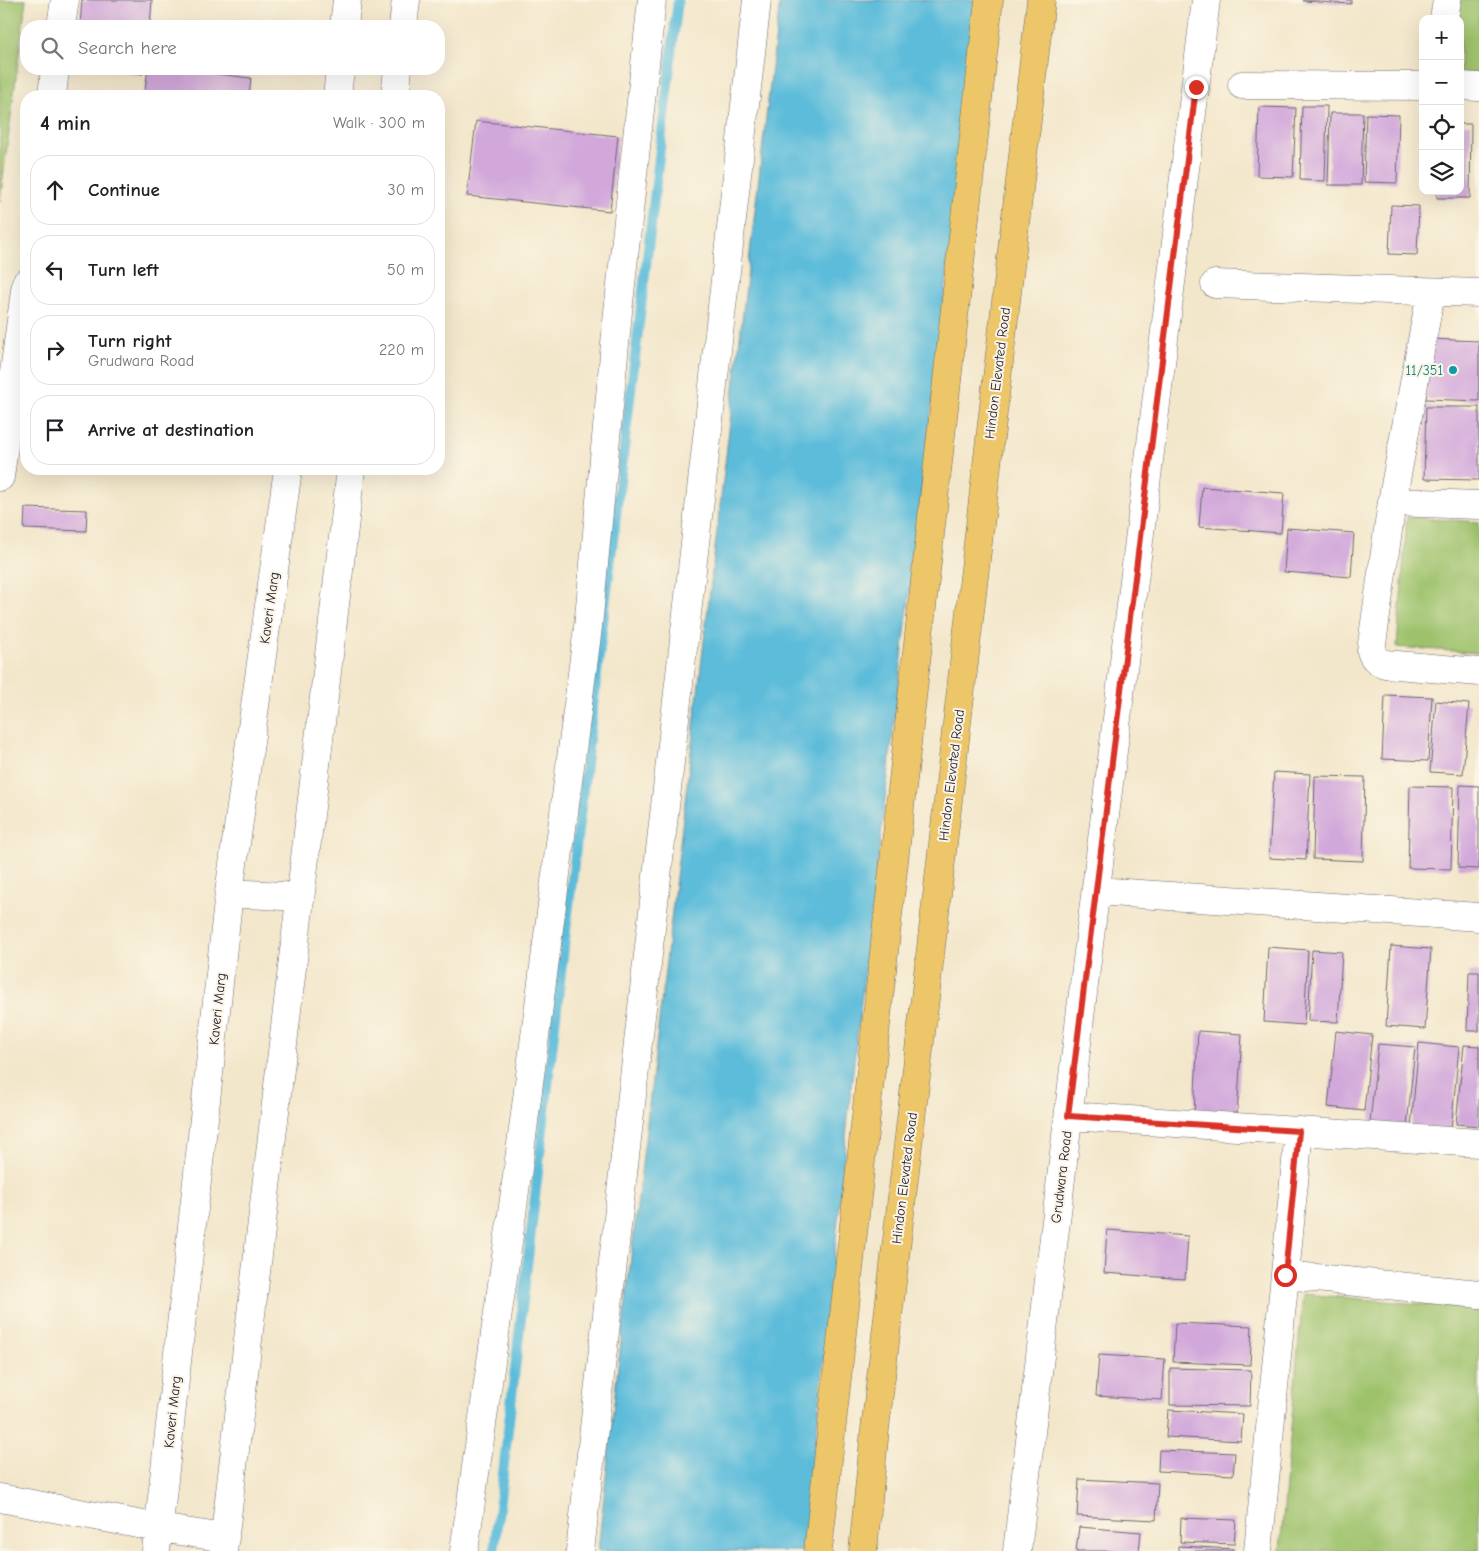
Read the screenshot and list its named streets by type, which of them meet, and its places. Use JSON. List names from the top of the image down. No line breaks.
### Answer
{"streets":{"highway":["Hindon Elevated Road"],"street":["Kaveri Marg","Grudwara Road"]},"places":["11/351"],"page":{"map_buttons":["+","−"],"search":"Search here","heading":["4 min","Walk · 300 m"],"list":[["Continue","30 m"],["Turn left","50 m"],["Turn right","Grudwara Road","220 m"],"Arrive at destination"]}}
